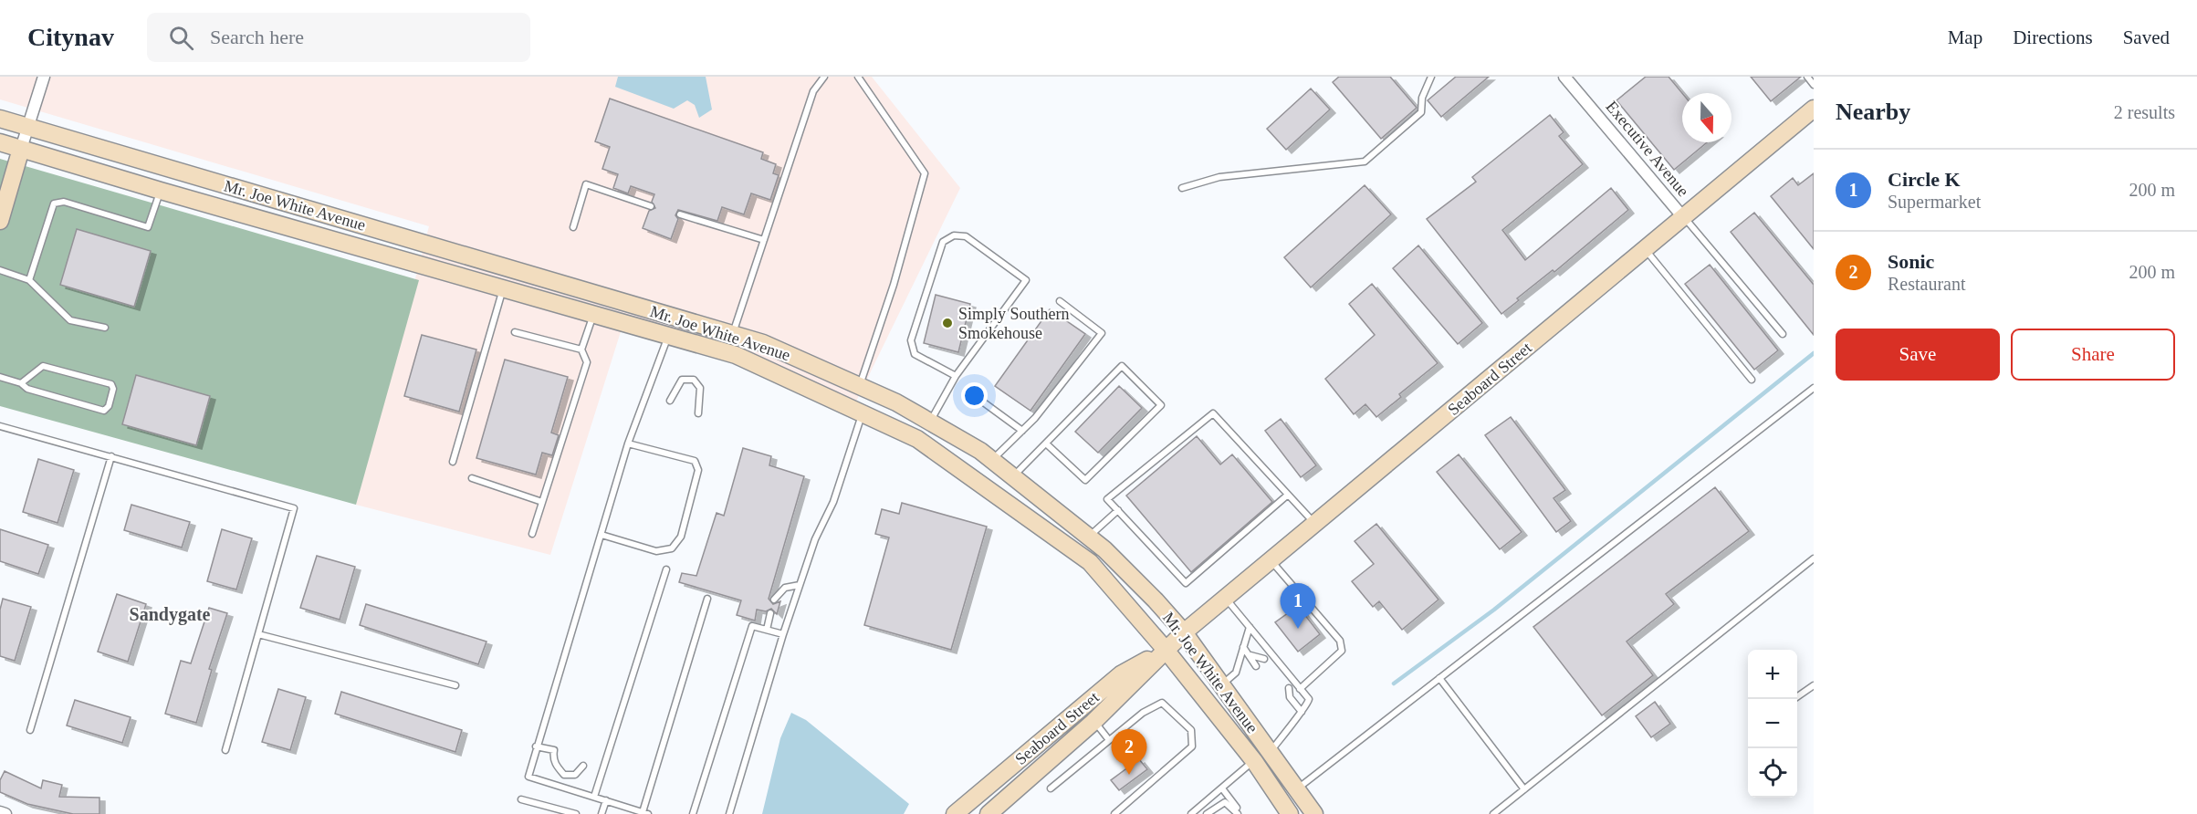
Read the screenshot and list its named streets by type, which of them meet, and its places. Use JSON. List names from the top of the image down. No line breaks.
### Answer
{"streets":{"main road":["Mr. Joe White Avenue","Seaboard Street"],"street":["Executive Avenue"]},"crossings":[["Executive Avenue","Seaboard Street"],["Mr. Joe White Avenue","Seaboard Street"]],"districts":["Sandygate"],"places":["Simply Southern Smokehouse"],"north":"bottom","page":{"header":"Citynav","search":"Search here","nav":["Map","Directions","Saved"],"heading":["Nearby","2 results"],"list":[{"mark":"1","name":"Circle K","note":"Supermarket","value":"200 m"},{"mark":"2","name":"Sonic","note":"Restaurant","value":"200 m"}],"buttons":["Save","Share"],"pins":["1","2"],"map_buttons":["+","−"]}}
